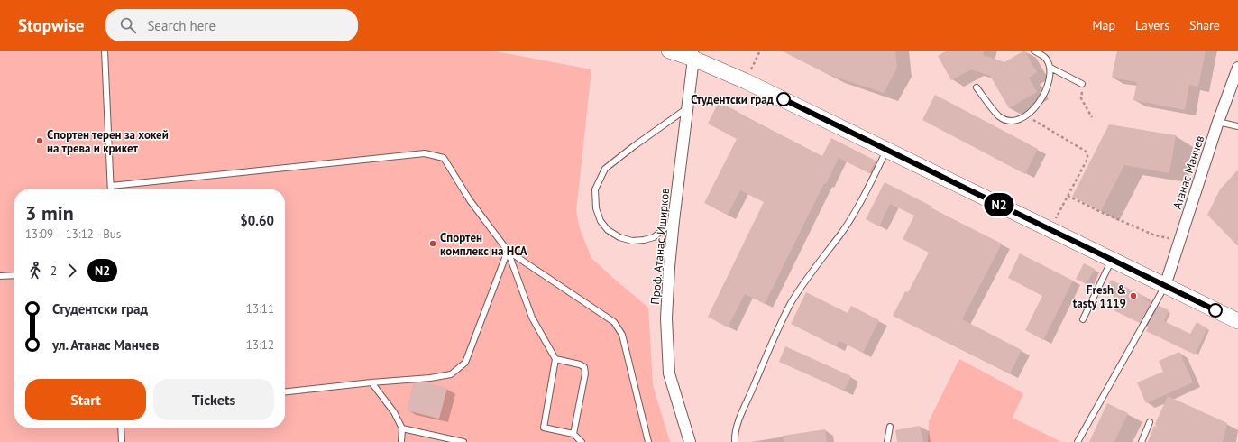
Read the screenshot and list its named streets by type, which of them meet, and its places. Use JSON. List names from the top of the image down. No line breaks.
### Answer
{"streets":{"street":["Атанас Манчев","Проф. Атанас Иширков"]},"places":["Студентски град","Спортен терен за хокей на трева и крикет","Спортен комплекс на НСА","Fresh & tasty 1119"],"lines":["bus line N2"],"page":{"header":"Stopwise","search":"Search here","nav":["Map","Layers","Share"],"on_map":"N2","heading":["3 min","13:09 – 13:12 · Bus","$0.60"],"legs":["2","N2"],"list":[{"name":"Студентски град","value":"13:11"},{"name":"ул. Атанас Манчев","value":"13:12"}],"buttons":["Start","Tickets"]}}
